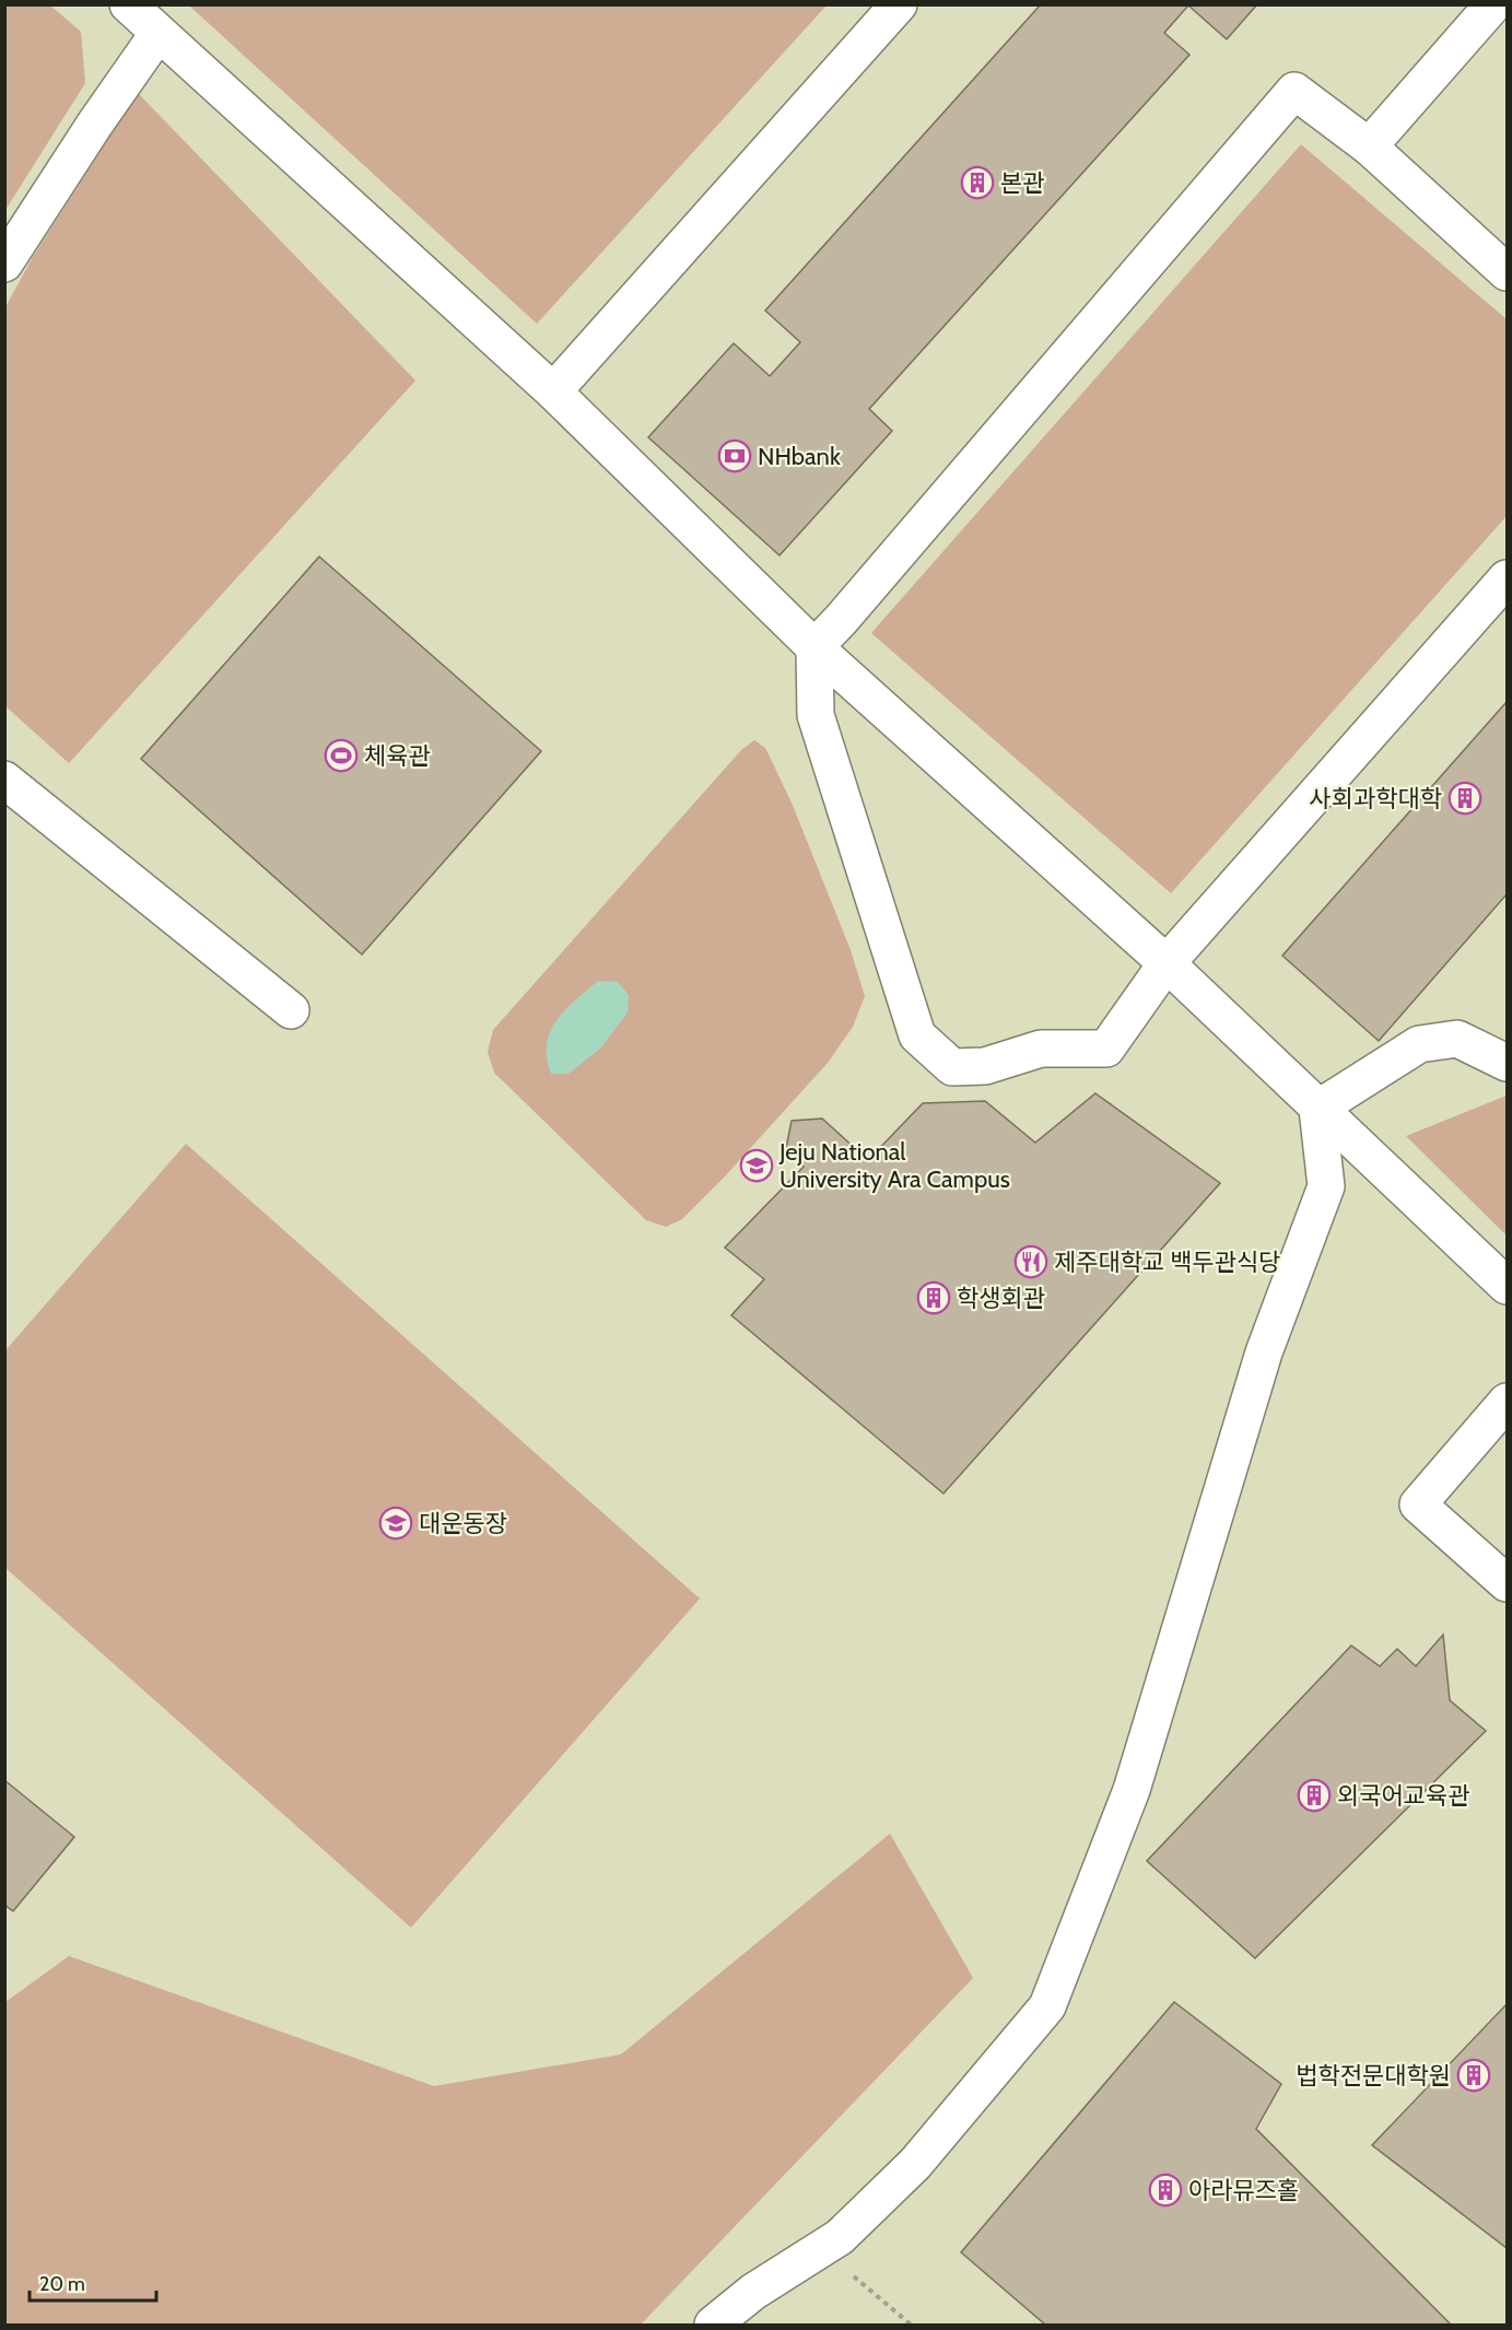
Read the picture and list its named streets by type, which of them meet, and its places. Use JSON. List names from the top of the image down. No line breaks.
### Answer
{"places":{"building":["본관","사회과학대학","학생회관","외국어교육관","법학전문대학원","아라뮤즈홀"],"bank":["NHbank"],"sports":["체육관"],"school or university":["Jeju National University Ara Campus","대운동장"],"restaurant":["제주대학교 백두관식당"]},"scale_bar":"20 m"}
